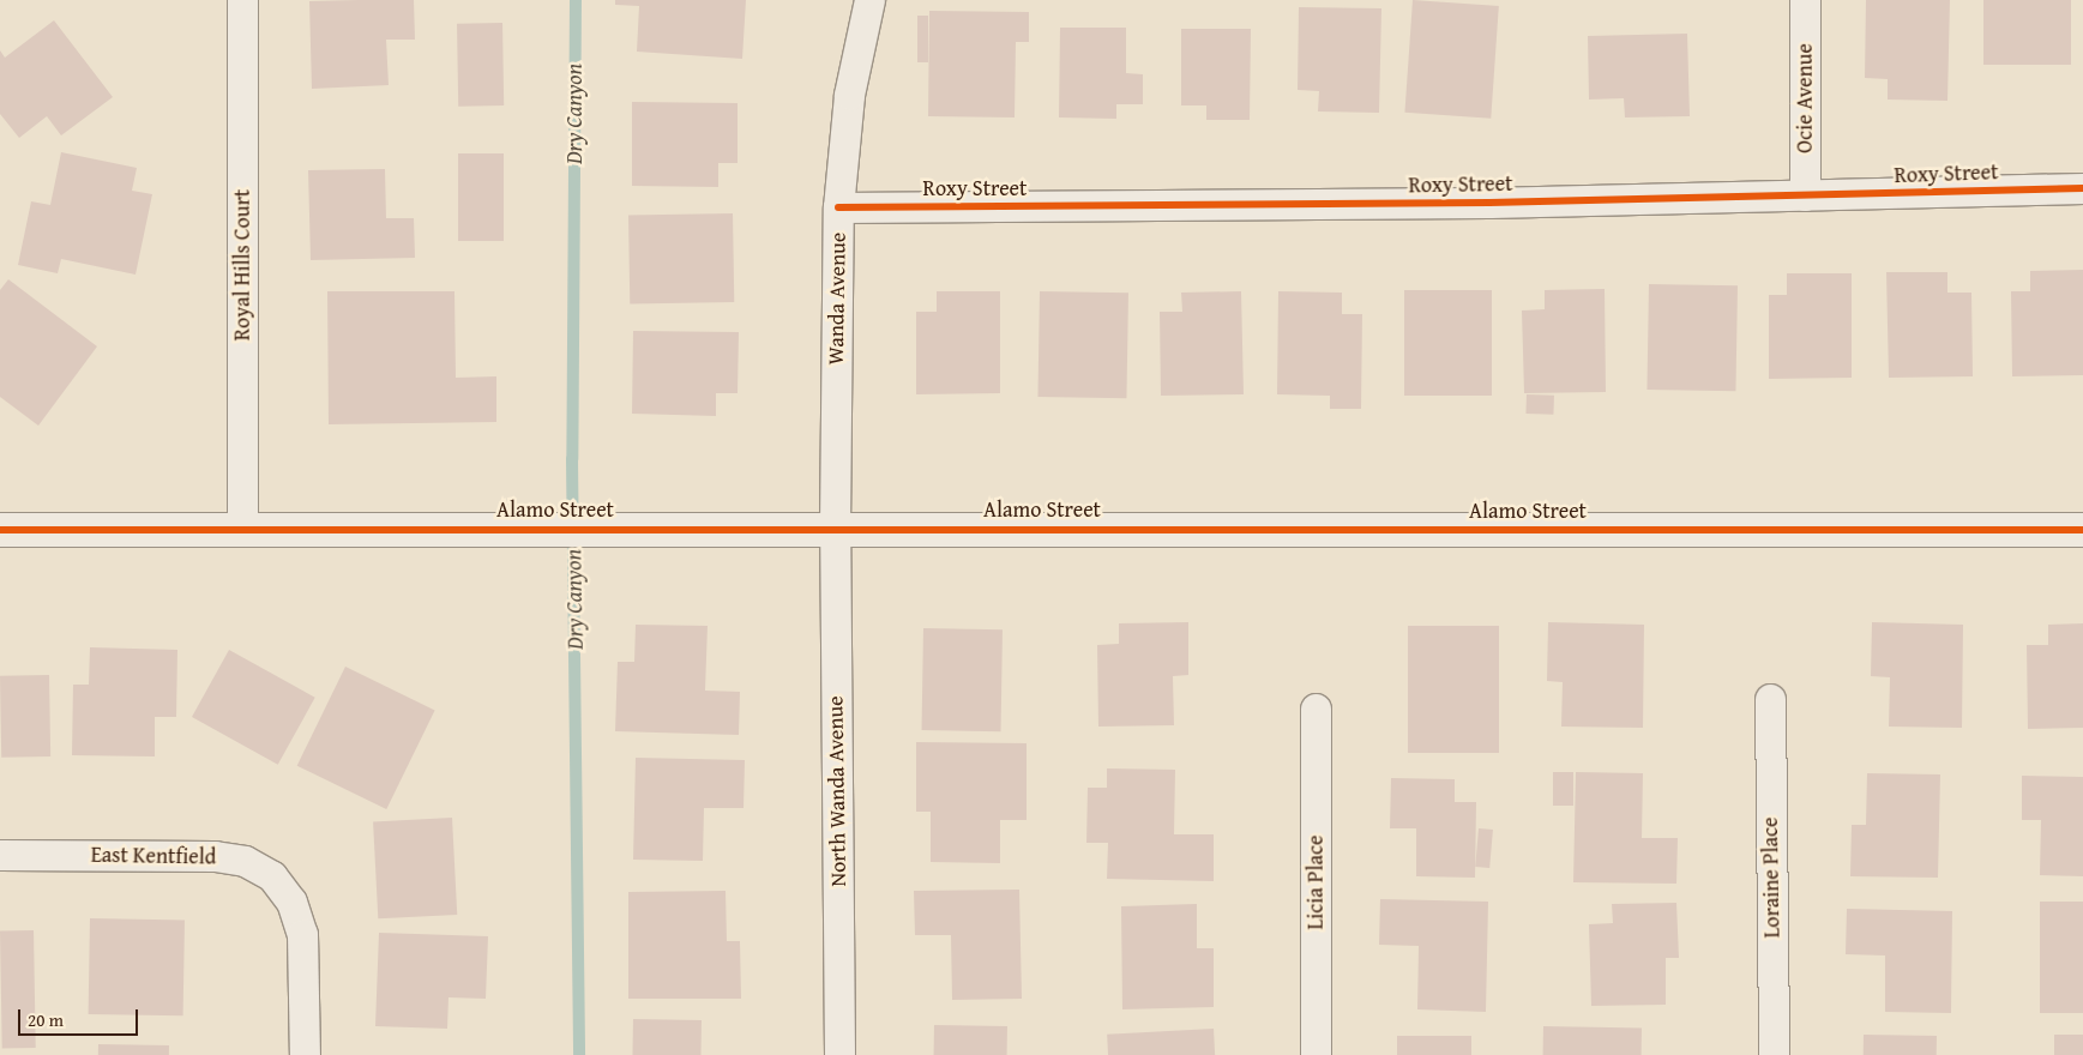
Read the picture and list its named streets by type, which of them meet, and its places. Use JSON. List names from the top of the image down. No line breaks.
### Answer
{"streets":{"main road":["Alamo Street"],"street":["Ocie Avenue","Roxy Street","Royal Hills Court","Wanda Avenue","North Wanda Avenue","East Kentfield","Loraine Place","Licia Place"]},"crossings":[["Ocie Avenue","Roxy Street"],["Roxy Street","Wanda Avenue"],["Royal Hills Court","Alamo Street"],["Wanda Avenue","Alamo Street"],["Wanda Avenue","North Wanda Avenue"],["Alamo Street","North Wanda Avenue"]],"water":["Dry Canyon"],"scale_bar":"20 m"}
